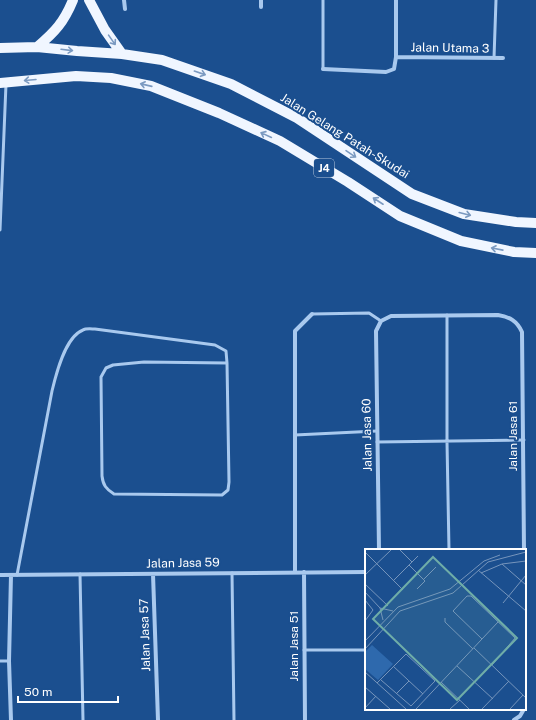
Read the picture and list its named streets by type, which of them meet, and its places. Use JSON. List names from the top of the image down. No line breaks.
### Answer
{"streets":{"main road":["Jalan Gelang Patah-Skudai","J4"],"street":["Jalan Utama 3","Jalan Jasa 60","Jalan Jasa 61","Jalan Jasa 59","Jalan Jasa 57","Jalan Jasa 51"]},"crossings":[["Jalan Jasa 59","Jalan Jasa 57"],["Jalan Jasa 59","Jalan Jasa 51"]],"scale_bar":"50 m"}
